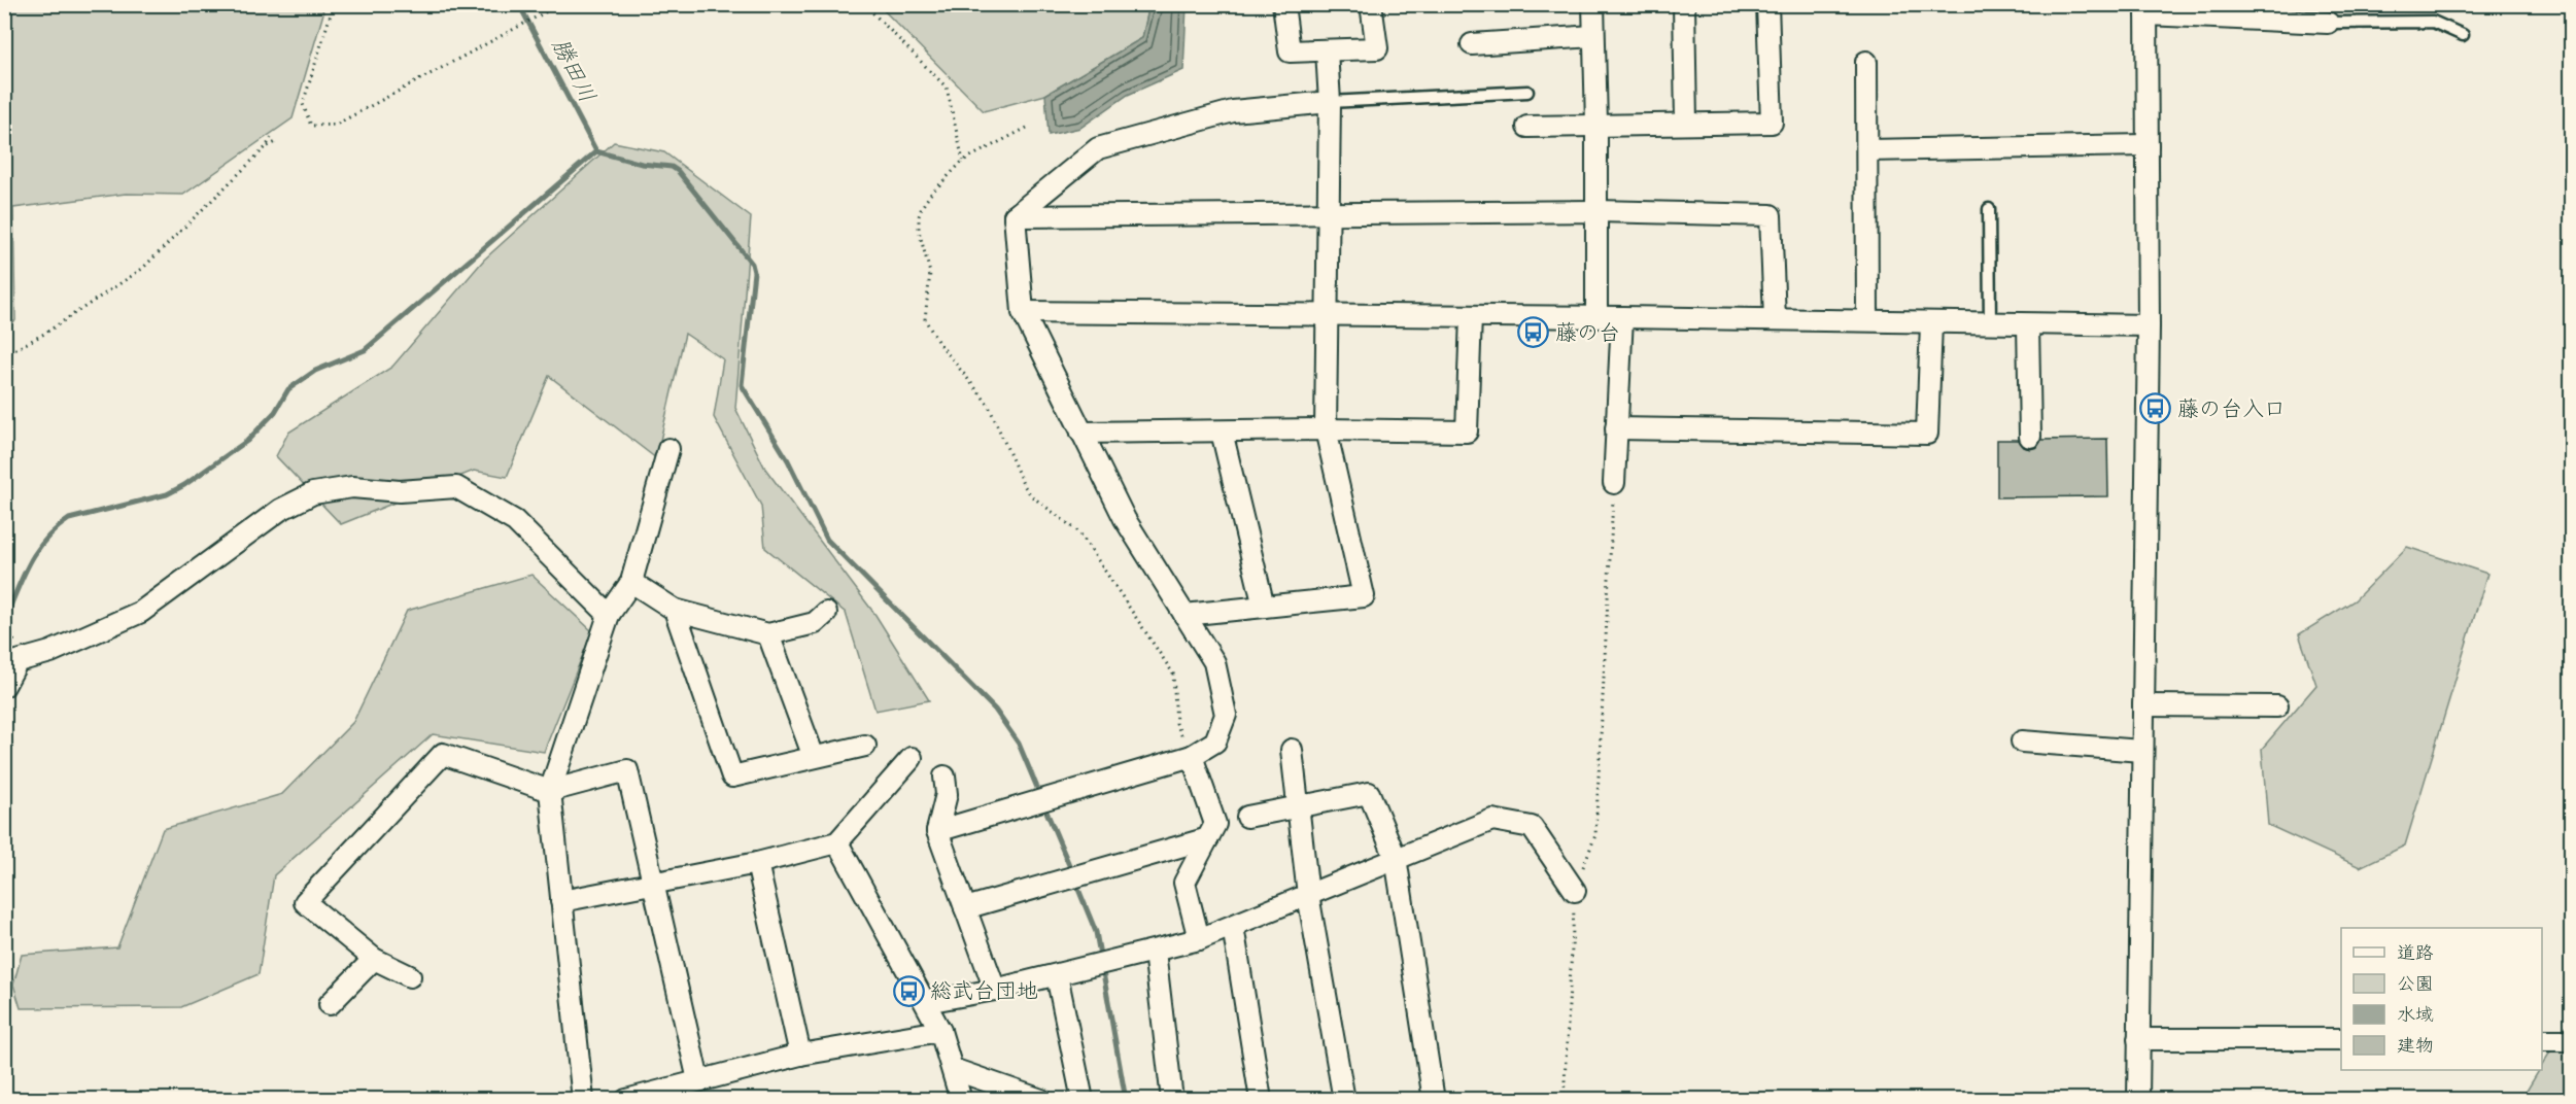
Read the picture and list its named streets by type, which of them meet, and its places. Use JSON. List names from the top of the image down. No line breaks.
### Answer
{"water":["勝田川"],"places":{"bus stop":["藤の台","藤の台入口","総武台団地"]},"legend":["道路","公園","水域","建物"]}
